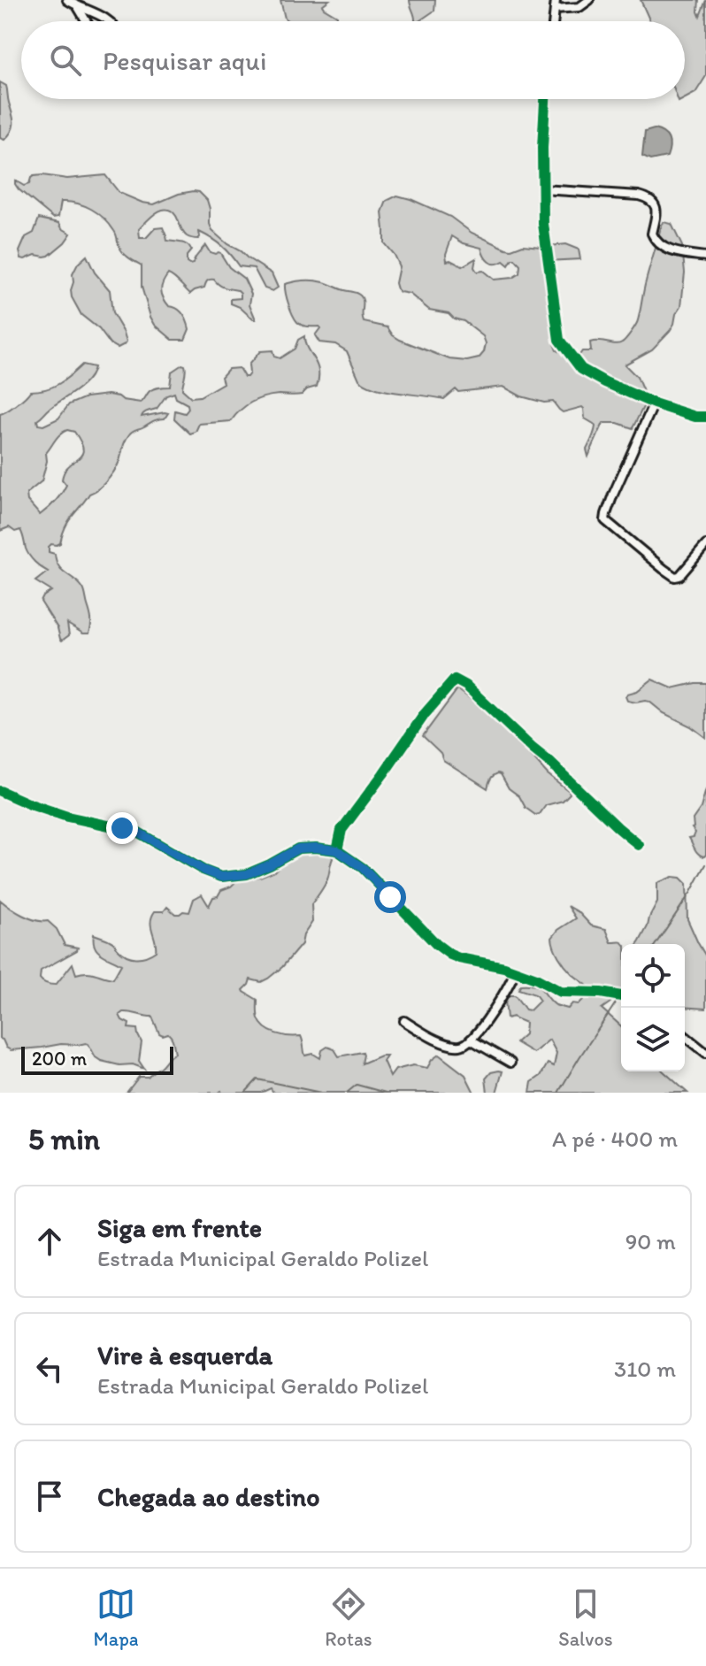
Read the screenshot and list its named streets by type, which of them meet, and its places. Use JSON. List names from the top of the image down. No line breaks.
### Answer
{"scale_bar":"200 m","page":{"search":"Pesquisar aqui","scale":"200 m","heading":["5 min","A pé · 400 m"],"list":[["Siga em frente","Estrada Municipal Geraldo Polizel","90 m"],["Vire à esquerda","Estrada Municipal Geraldo Polizel","310 m"],"Chegada ao destino"],"nav":["Mapa","Rotas","Salvos"]}}
